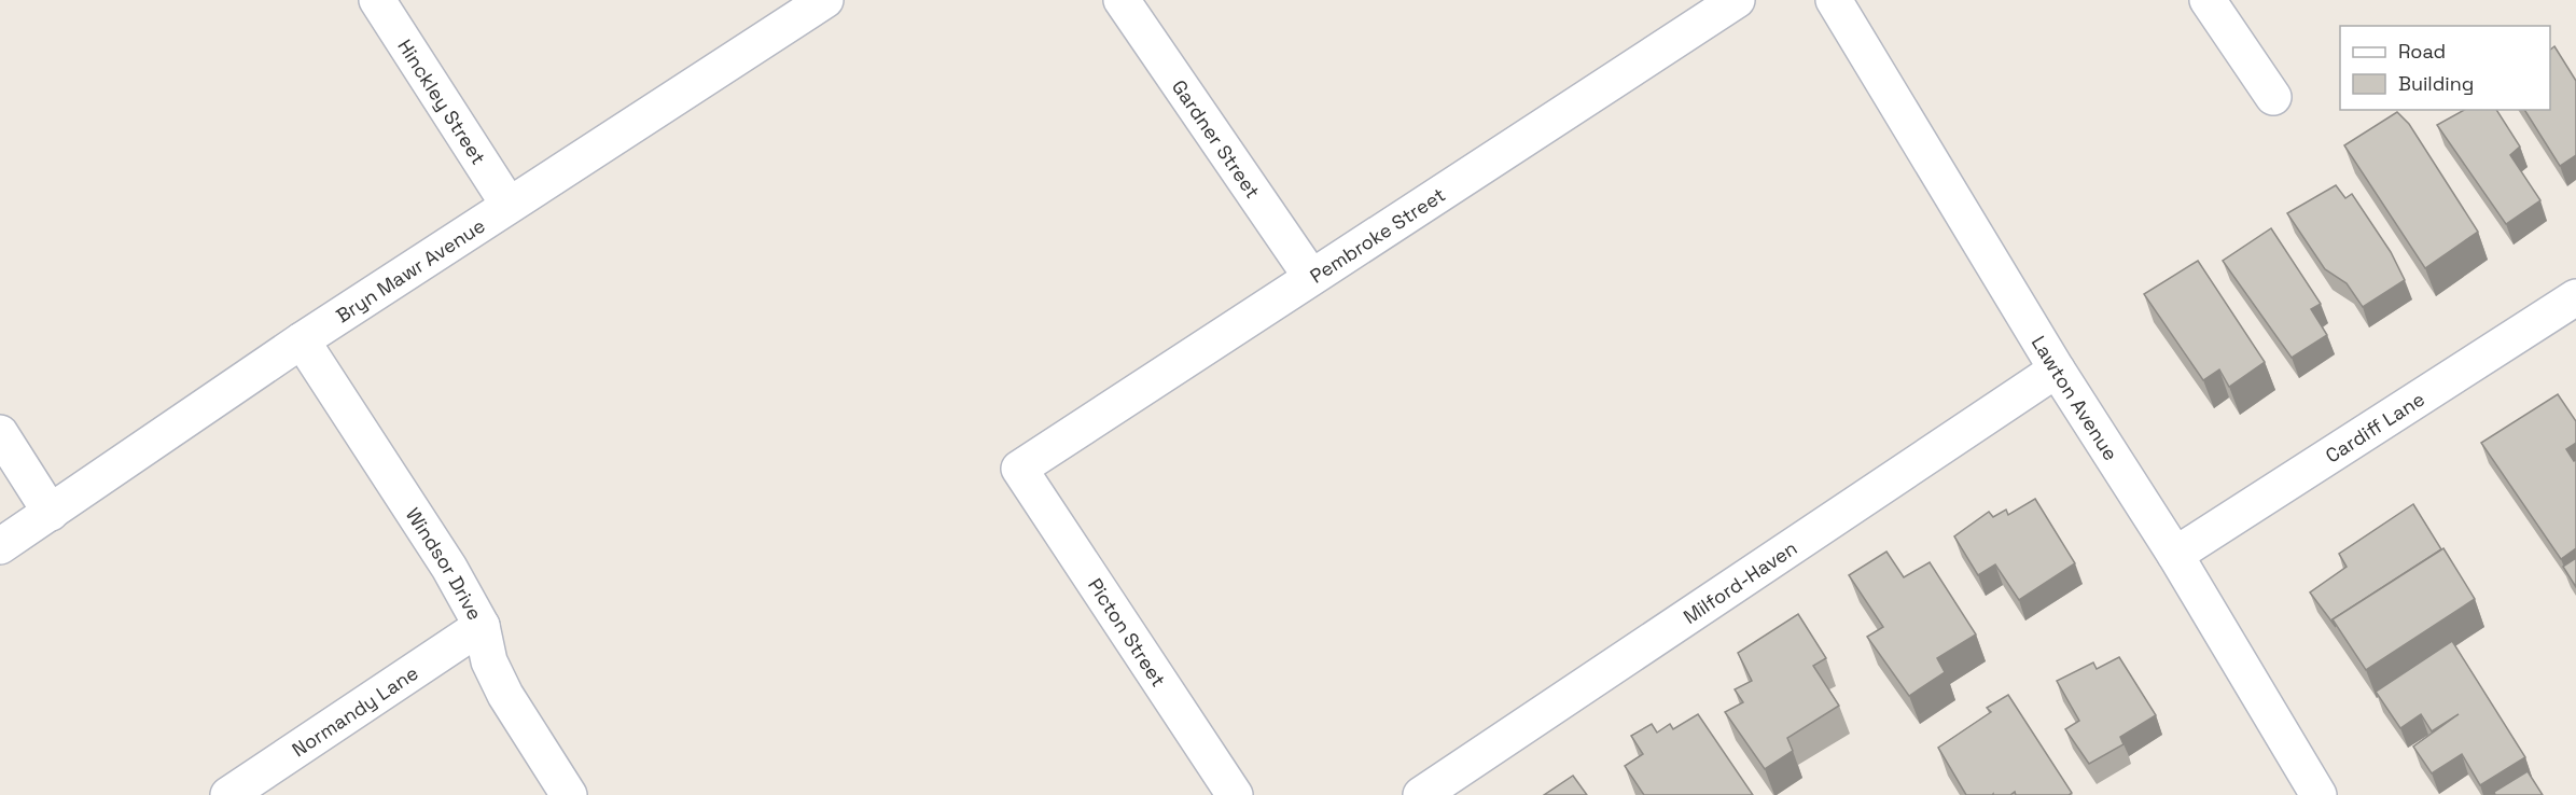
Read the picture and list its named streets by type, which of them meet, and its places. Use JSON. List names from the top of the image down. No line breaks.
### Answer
{"streets":{"street":["Hinckley Street","Gardner Street","Pembroke Street","Bryn Mawr Avenue","Lawton Avenue","Cardiff Lane","Windsor Drive","Milford-Haven","Picton Street","Normandy Lane"]},"crossings":[["Hinckley Street","Bryn Mawr Avenue"],["Gardner Street","Pembroke Street"],["Pembroke Street","Picton Street"],["Bryn Mawr Avenue","Windsor Drive"],["Lawton Avenue","Cardiff Lane"],["Lawton Avenue","Milford-Haven"],["Windsor Drive","Normandy Lane"]],"legend":["Road","Building"]}
